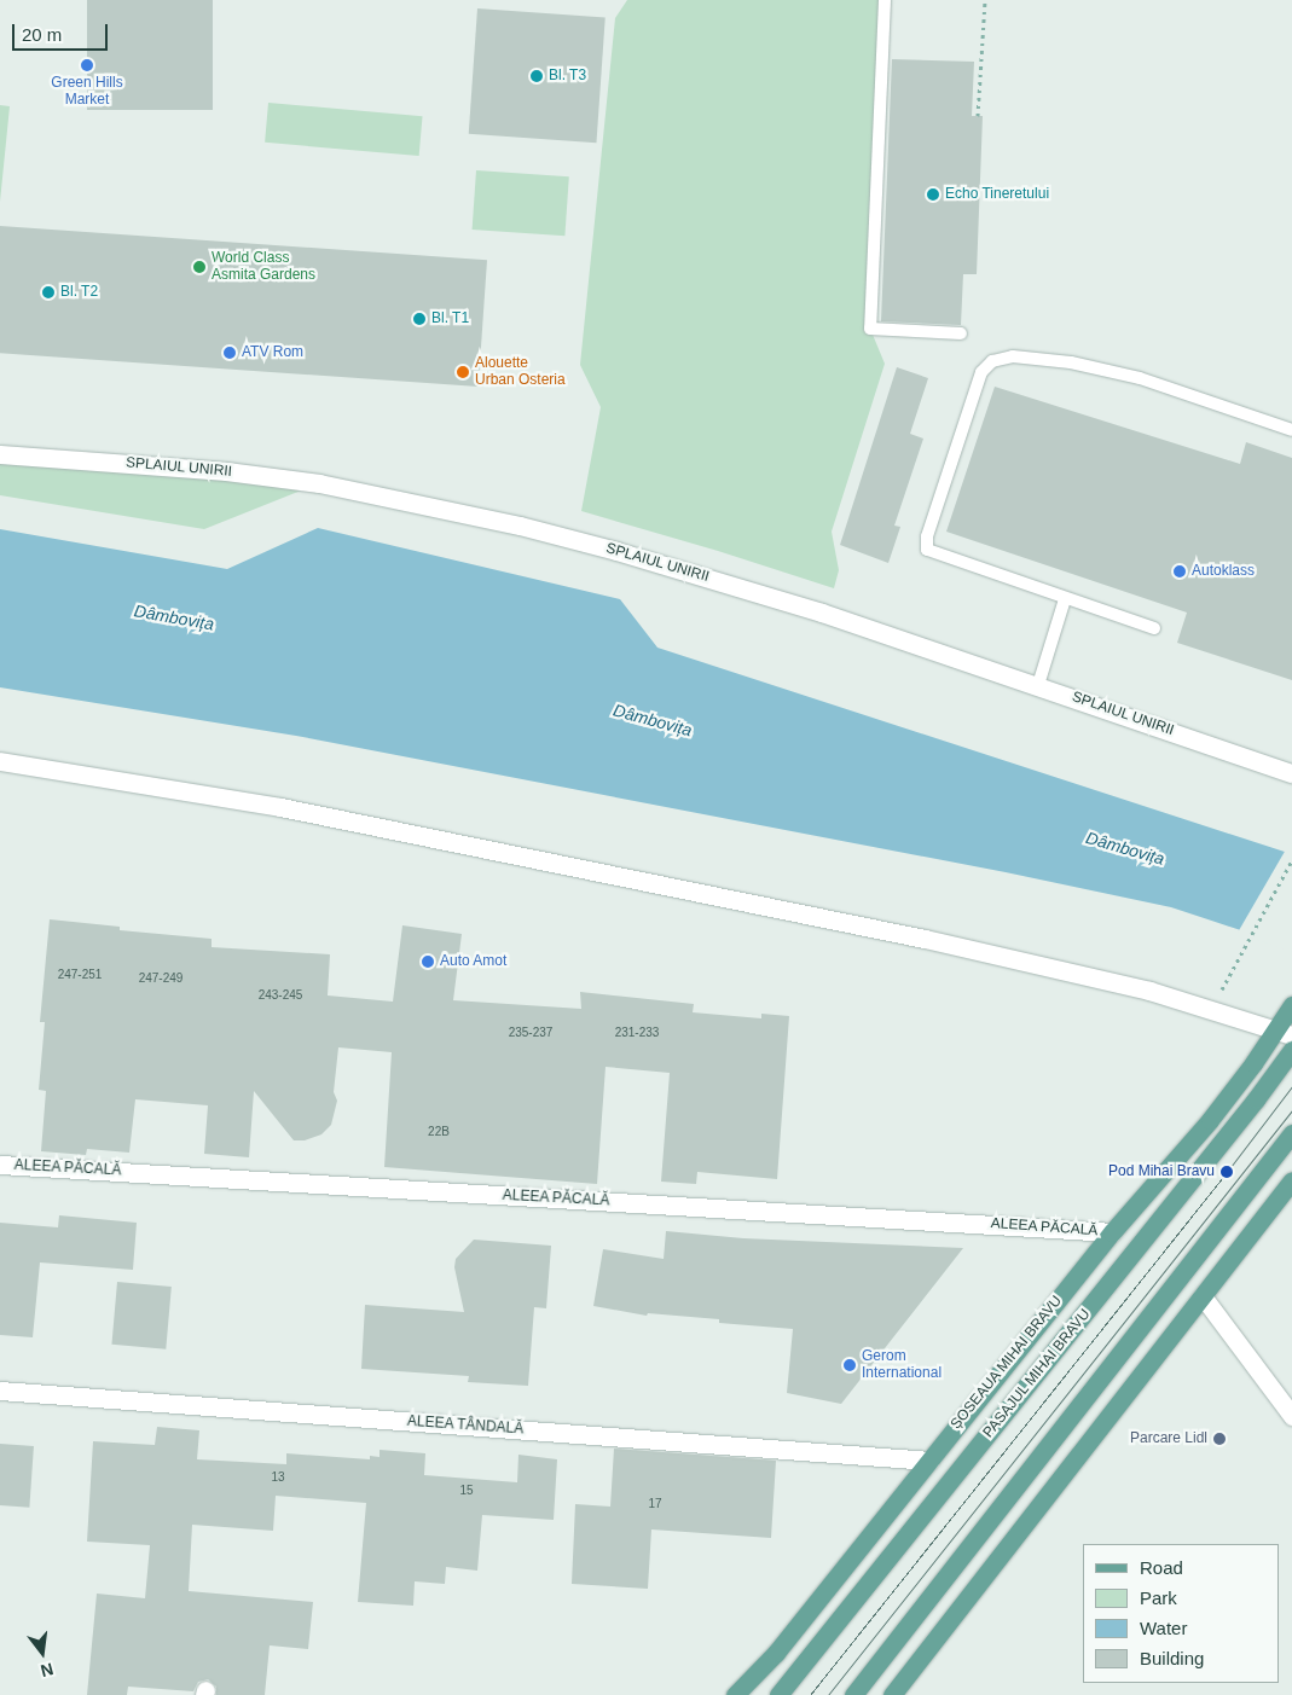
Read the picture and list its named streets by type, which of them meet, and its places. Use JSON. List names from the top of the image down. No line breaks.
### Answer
{"streets":{"main road":["SPLAIUL UNIRII","ALEEA PĂCALĂ","ȘOSEAUA MIHAI BRAVU","PASAJUL MIHAI BRAVU","ALEEA TÂNDALĂ"]},"crossings":[["ALEEA PĂCALĂ","ȘOSEAUA MIHAI BRAVU"],["ȘOSEAUA MIHAI BRAVU","ALEEA TÂNDALĂ"]],"water":["Dâmbovița"],"places":["Green Hills Market","Bl. T3","Echo Tineretului","World Class Asmita Gardens","Bl. T2","Bl. T1","ATV Rom","Alouette Urban Osteria","Autoklass","Auto Amot","Pod Mihai Bravu","Gerom International","Parcare Lidl"],"house_numbers":["247-251","247-249","243-245","235-237","231-233","22B","13","15","17"],"legend":["Road","Park","Water","Building"],"scale_bar":"20 m","north":"bottom"}
